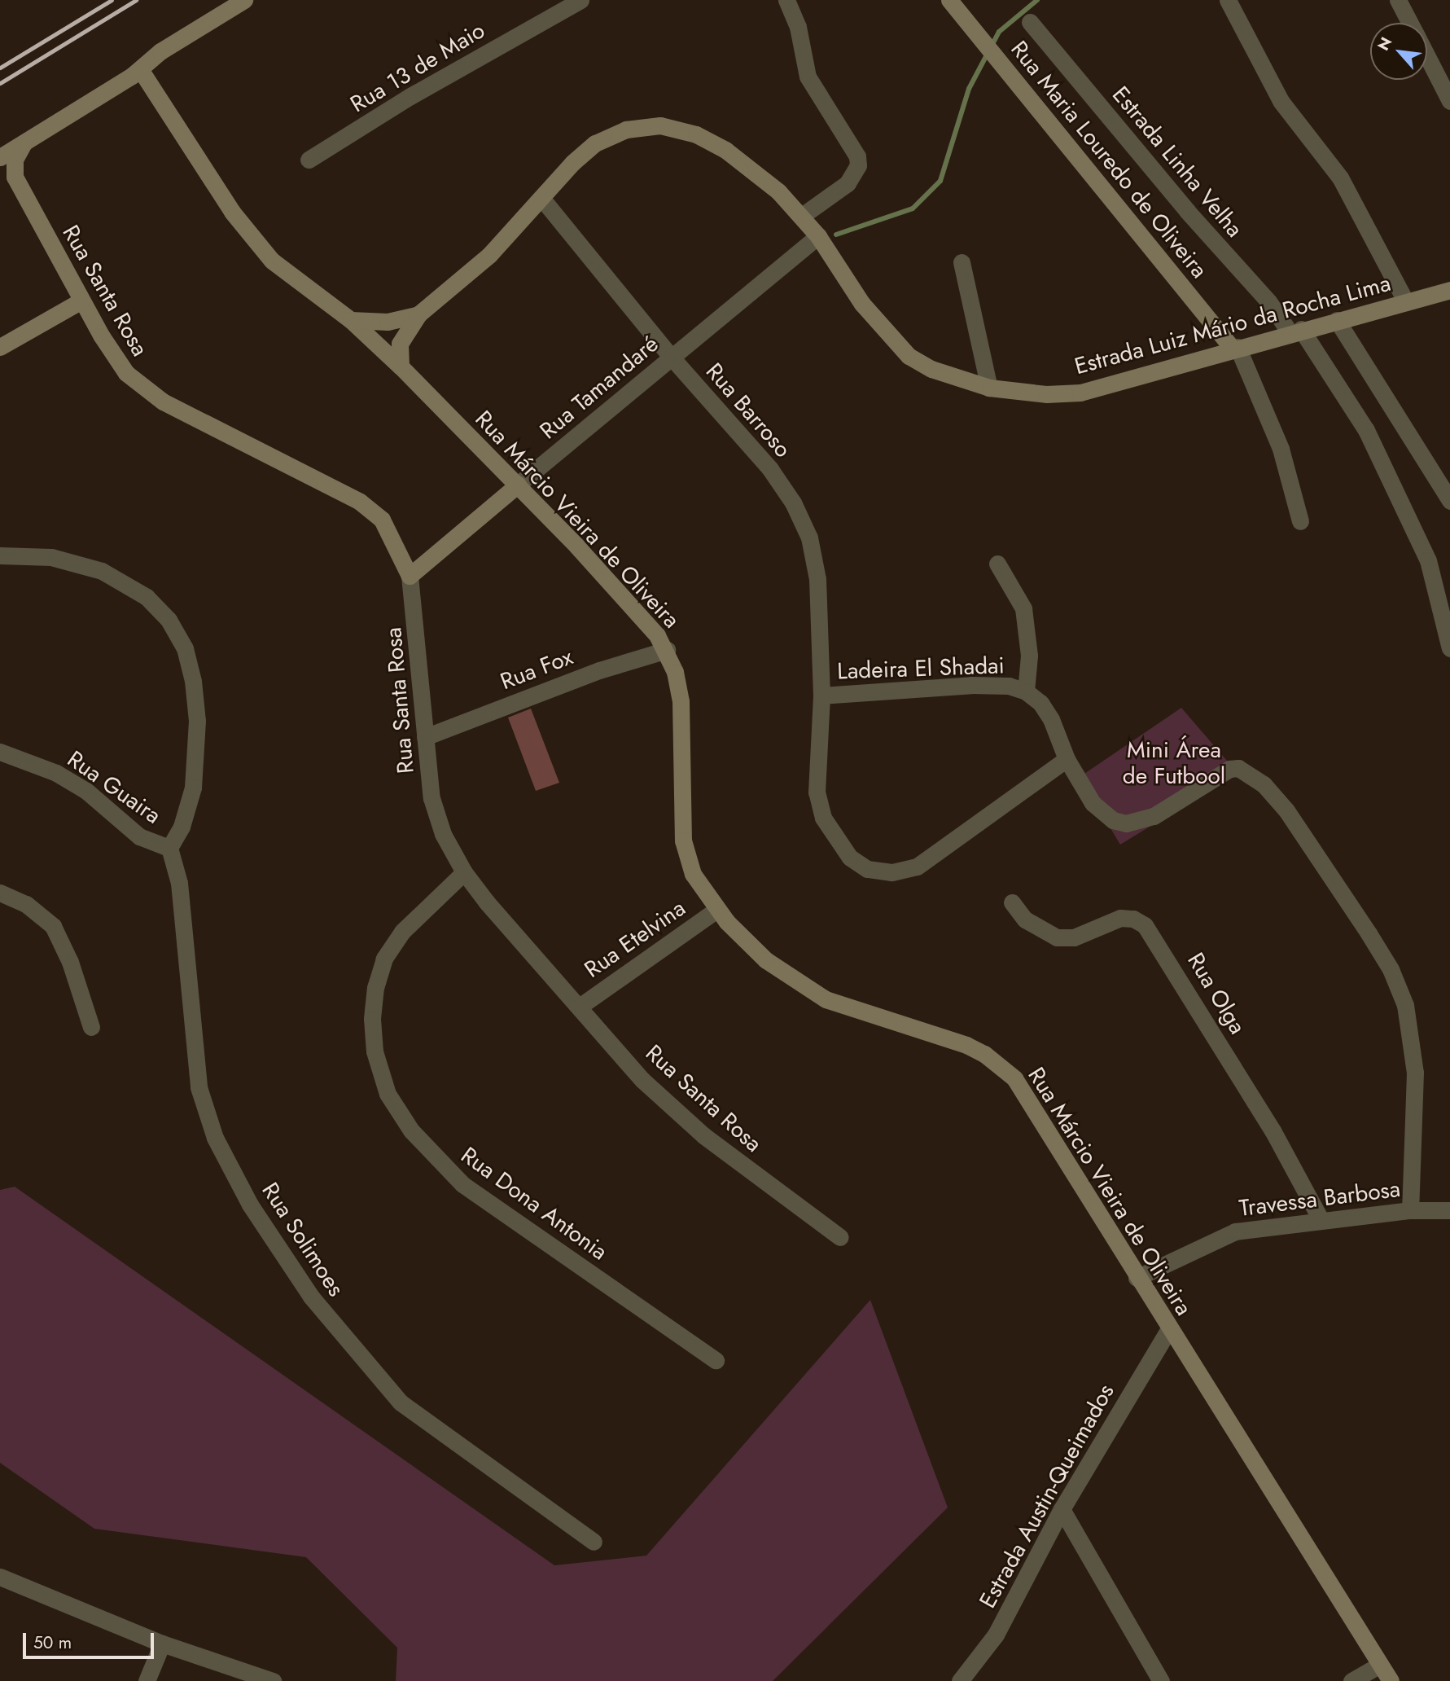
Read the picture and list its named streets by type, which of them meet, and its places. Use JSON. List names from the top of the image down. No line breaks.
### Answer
{"streets":{"main road":["Rua Maria Louredo de Oliveira","Rua Santa Rosa","Estrada Luiz Mário da Rocha Lima","Rua Tamandaré","Rua Márcio Vieira de Oliveira"],"street":["Rua 13 de Maio","Estrada Linha Velha","Rua Barroso","Ladeira El Shadai","Rua Fox","Rua Guaira","Rua Etelvina","Rua Olga","Travessa Barbosa","Rua Dona Antonia","Rua Solimoes","Estrada Austin-Queimados"]},"crossings":[["Rua Maria Louredo de Oliveira","Estrada Luiz Mário da Rocha Lima"],["Estrada Linha Velha","Estrada Luiz Mário da Rocha Lima"],["Rua Santa Rosa","Rua Tamandaré"],["Rua Santa Rosa","Rua Fox"],["Rua Santa Rosa","Rua Etelvina"],["Rua Santa Rosa","Rua Dona Antonia"],["Estrada Luiz Mário da Rocha Lima","Rua Tamandaré"],["Estrada Luiz Mário da Rocha Lima","Rua Barroso"],["Estrada Luiz Mário da Rocha Lima","Rua Márcio Vieira de Oliveira"],["Rua Tamandaré","Rua Barroso"],["Rua Tamandaré","Rua Márcio Vieira de Oliveira"],["Rua Barroso","Ladeira El Shadai"],["Rua Márcio Vieira de Oliveira","Rua Fox"],["Rua Márcio Vieira de Oliveira","Rua Etelvina"],["Rua Márcio Vieira de Oliveira","Travessa Barbosa"],["Rua Márcio Vieira de Oliveira","Estrada Austin-Queimados"],["Rua Guaira","Rua Solimoes"],["Rua Olga","Travessa Barbosa"]],"parks":["Mini Área de Futbool"],"scale_bar":"50 m","north":"top left"}
